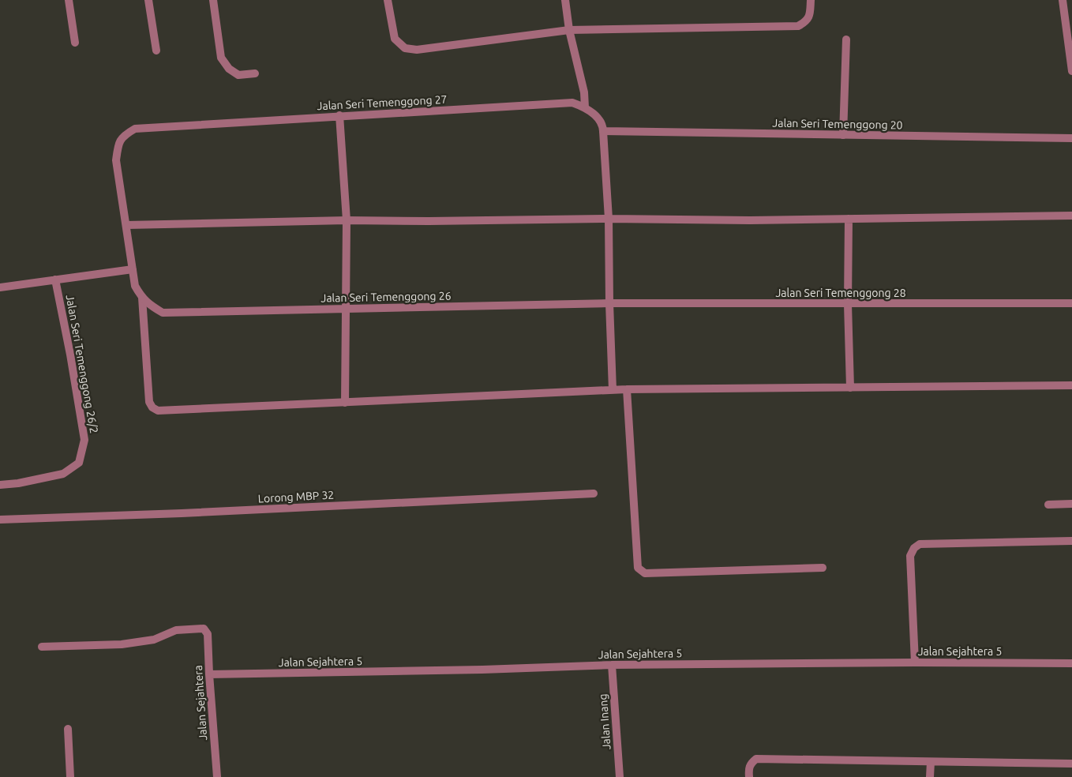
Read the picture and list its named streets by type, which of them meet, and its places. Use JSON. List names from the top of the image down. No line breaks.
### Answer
{"streets":{"street":["Jalan Seri Temenggong 27","Jalan Seri Temenggong 20","Jalan Seri Temenggong 28","Jalan Seri Temenggong 26","Jalan Seri Temenggong 26/2","Lorong MBP 32","Jalan Sejahtera 5","Jalan Sejahtera","Jalan Inang"]},"crossings":[["Jalan Seri Temenggong 27","Jalan Seri Temenggong 20"],["Jalan Seri Temenggong 27","Jalan Seri Temenggong 26"],["Jalan Seri Temenggong 28","Jalan Seri Temenggong 26"],["Jalan Sejahtera 5","Jalan Sejahtera"],["Jalan Sejahtera 5","Jalan Inang"]]}
